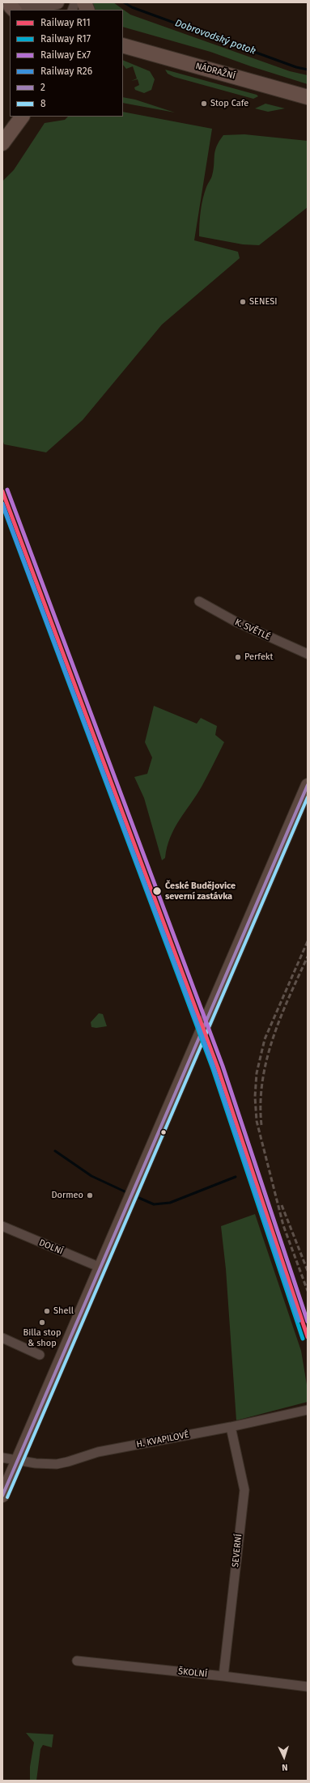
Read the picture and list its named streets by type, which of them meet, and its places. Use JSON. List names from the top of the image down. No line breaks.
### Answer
{"streets":{"main road":["NÁDRAŽNÍ"],"street":["K. SVĚTLÉ","DOLNÍ","H. KVAPILOVÉ","SEVERNÍ","ŠKOLNÍ"]},"crossings":[["H. KVAPILOVÉ","SEVERNÍ"],["SEVERNÍ","ŠKOLNÍ"]],"water":["Dobrovodský potok"],"places":["Stop Cafe","SENESI","Perfekt","České Budějovice severní zastávka","Dormeo","Shell","Billa stop & shop"],"lines":["rail line Ex7","rail line R11","rail line R26","rail line R17","transit line 2","transit line 8"],"legend":["Railway R11","Railway R17","Railway Ex7","Railway R26","2","8"],"north":"bottom"}
